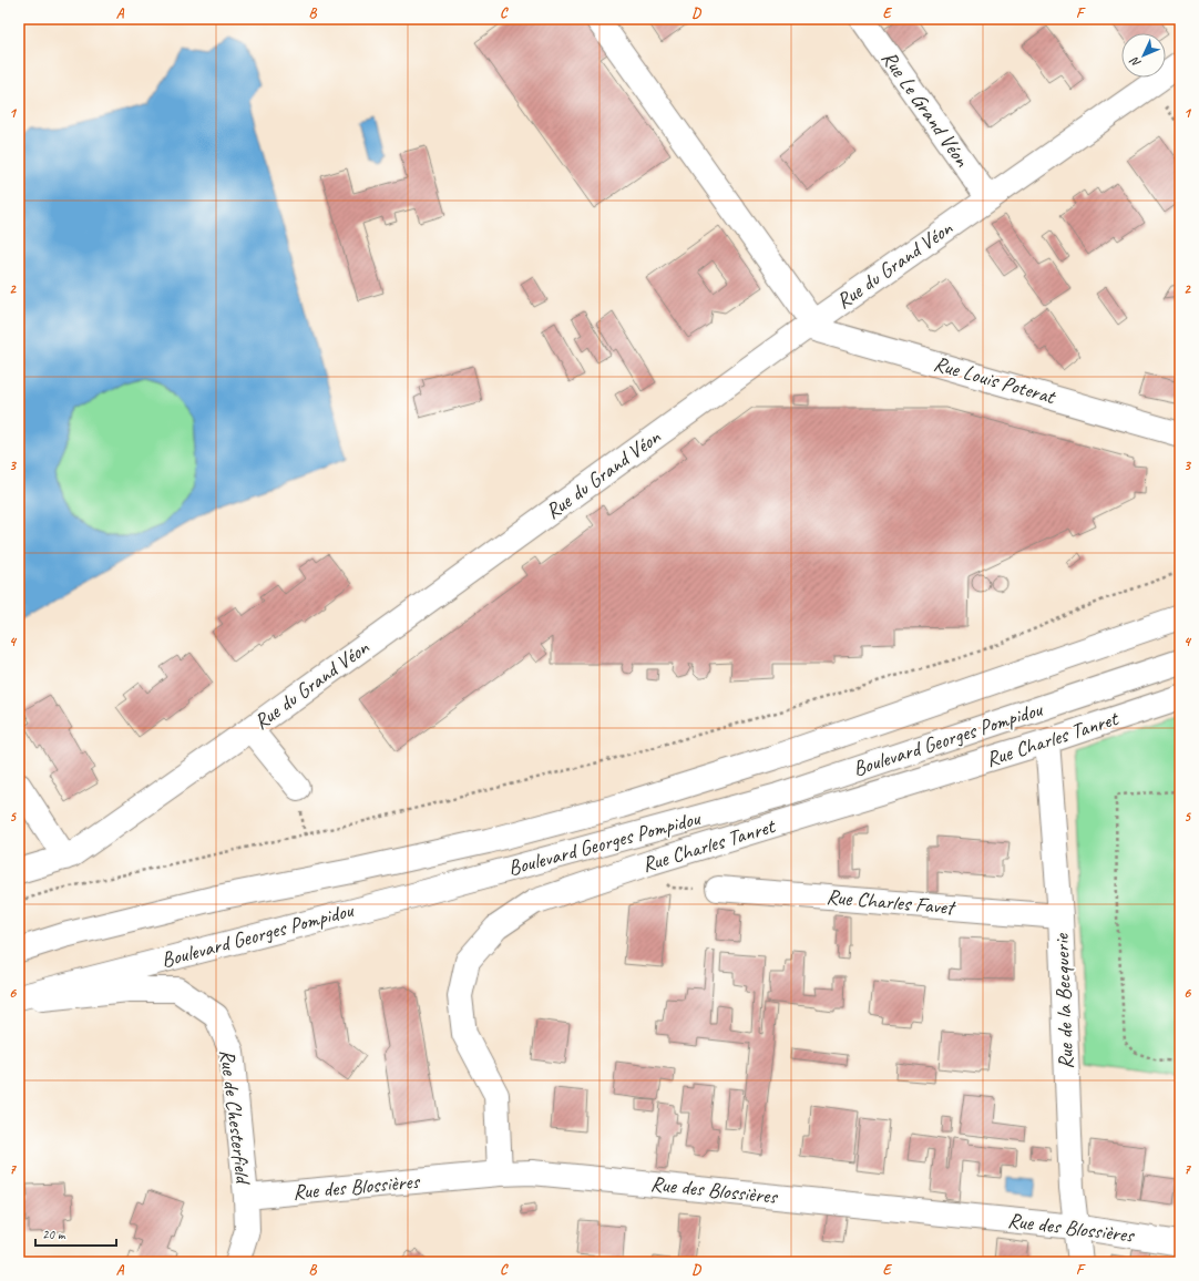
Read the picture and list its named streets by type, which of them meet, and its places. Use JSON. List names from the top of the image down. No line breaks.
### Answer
{"streets":{"street":["Rue Le Grand Véon","Rue du Grand Véon","Rue Louis Poterat","Boulevard Georges Pompidou","Rue Charles Tanret","Rue Charles Favet","Rue de la Becquerie","Rue de Chesterfield","Rue des Blossières"]},"crossings":[["Rue Le Grand Véon","Rue du Grand Véon"],["Rue du Grand Véon","Rue Louis Poterat"],["Rue Charles Tanret","Rue de la Becquerie"],["Rue Charles Tanret","Rue des Blossières"],["Rue Charles Favet","Rue de la Becquerie"],["Rue de la Becquerie","Rue des Blossières"],["Rue de Chesterfield","Rue des Blossières"]],"scale_bar":"20 m","north":"bottom left","grid":{"columns":["A","B","C","D","E","F"],"rows":["1","2","3","4","5","6","7"]}}
